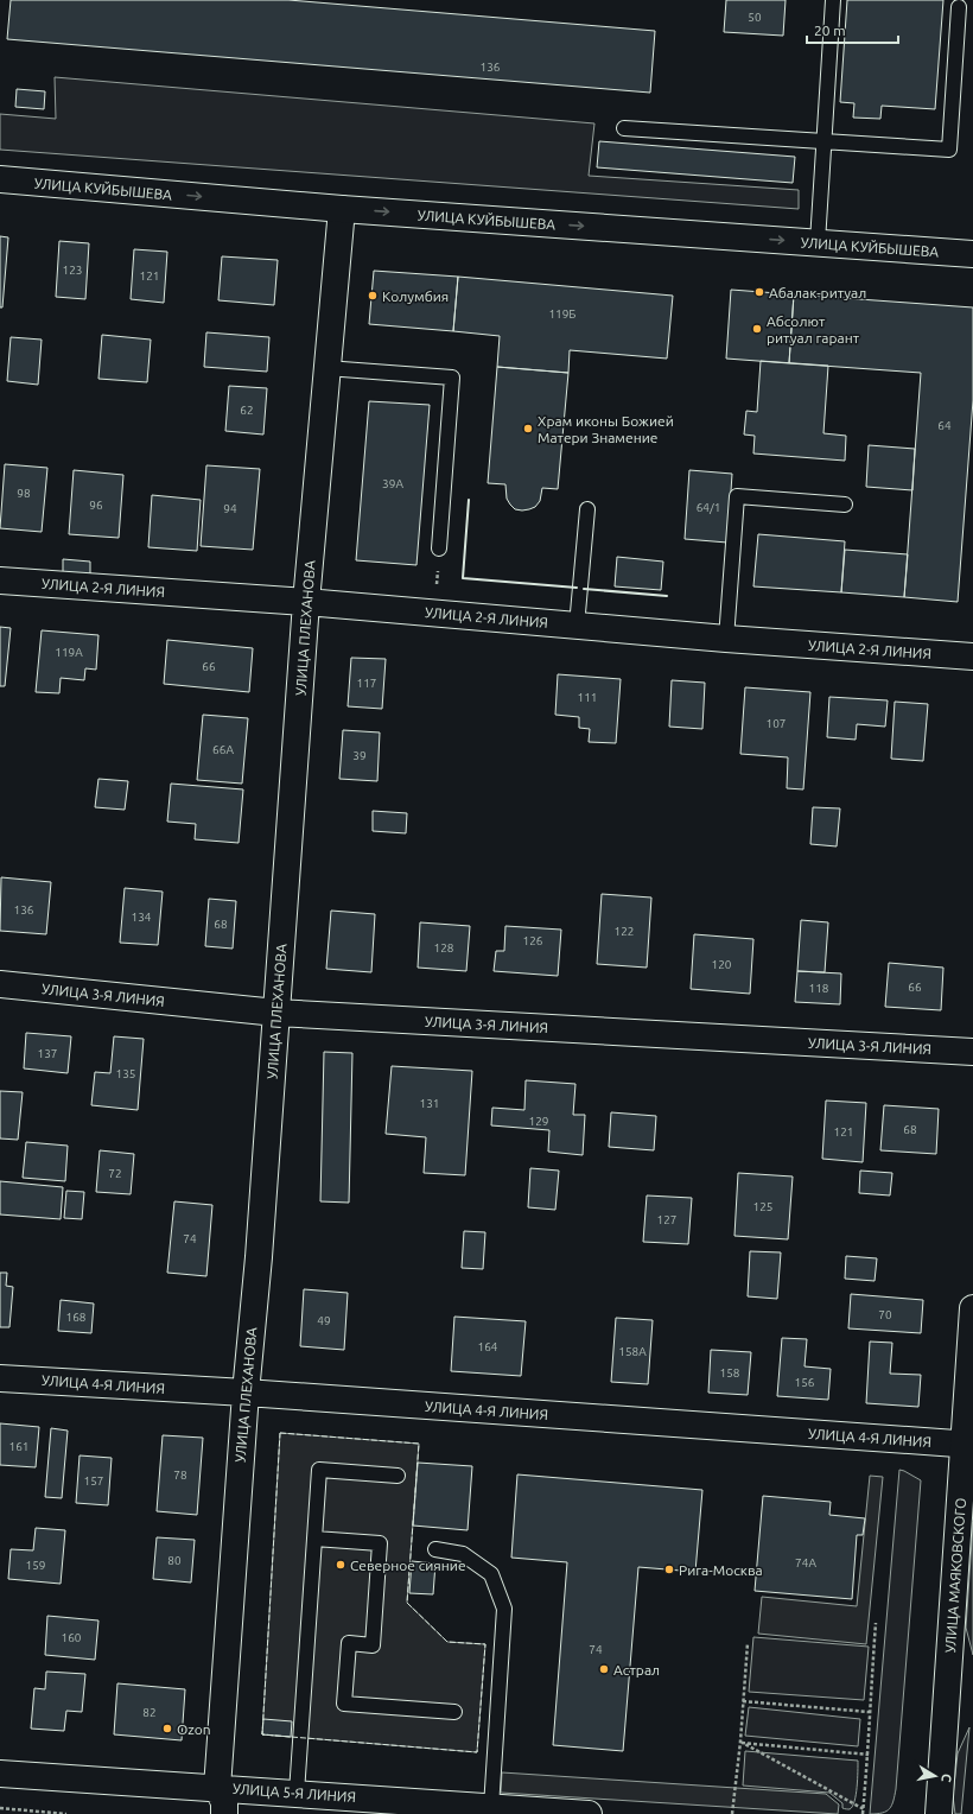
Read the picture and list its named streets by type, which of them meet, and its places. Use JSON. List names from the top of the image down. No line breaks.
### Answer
{"streets":{"street":["УЛИЦА КУЙБЫШЕВА","УЛИЦА 2-Я ЛИНИЯ","УЛИЦА ПЛЕХАНОВА","УЛИЦА 3-Я ЛИНИЯ","УЛИЦА 4-Я ЛИНИЯ","УЛИЦА МАЯКОВСКОГО","УЛИЦА 5-Я ЛИНИЯ"]},"crossings":[["УЛИЦА КУЙБЫШЕВА","УЛИЦА ПЛЕХАНОВА"],["УЛИЦА 2-Я ЛИНИЯ","УЛИЦА ПЛЕХАНОВА"],["УЛИЦА ПЛЕХАНОВА","УЛИЦА 3-Я ЛИНИЯ"],["УЛИЦА ПЛЕХАНОВА","УЛИЦА 4-Я ЛИНИЯ"],["УЛИЦА ПЛЕХАНОВА","УЛИЦА 5-Я ЛИНИЯ"],["УЛИЦА 4-Я ЛИНИЯ","УЛИЦА МАЯКОВСКОГО"]],"one_way":["УЛИЦА КУЙБЫШЕВА"],"places":["Абалак-ритуал","Колумбия","Абсолют ритуал гарант","Храм иконы Божией Матери Знамение","Северное сияние","Рига-Москва","Астрал","Ozon"],"house_numbers":["50","136","123","121","119Б","62","64","39А","98","96","64/1","94","119А","66","117","111","107","66А","39","136","134","68","122","126","128","120","66","118","137","135","131","129","68","121","72","125","127","74","70","168","49","164","158А","158","156","161","78","157","80","74А","159","160","74","82"],"scale_bar":"20 m","north":"right"}
